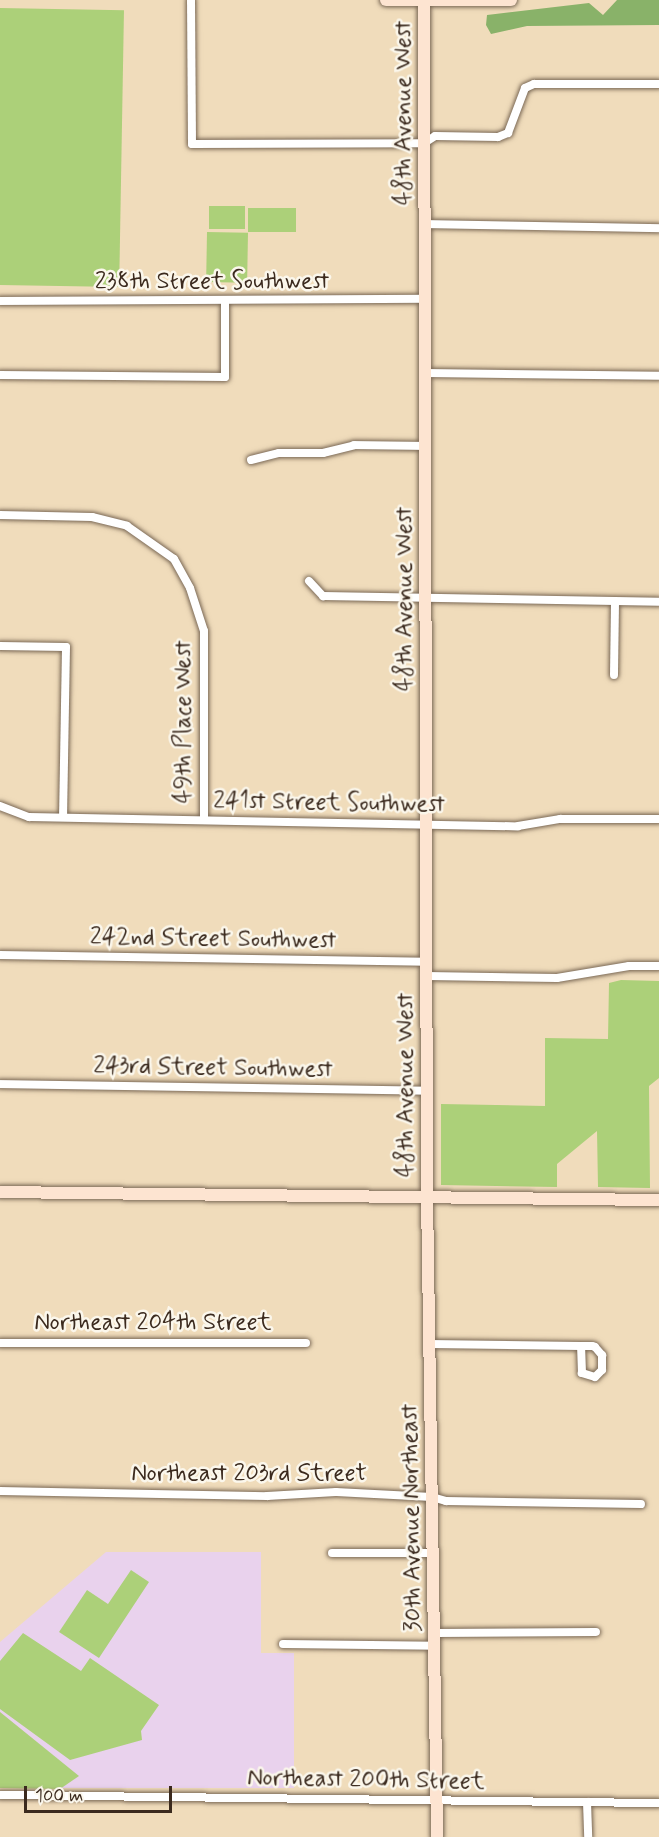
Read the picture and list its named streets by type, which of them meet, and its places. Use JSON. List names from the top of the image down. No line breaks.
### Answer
{"streets":{"main road":["48th Avenue West","30th Avenue Northeast"],"street":["238th Street Southwest","49th Place West","241st Street Southwest","242nd Street Southwest","243rd Street Southwest","Northeast 204th Street","Northeast 203rd Street","Northeast 200th Street"]},"crossings":[["48th Avenue West","238th Street Southwest"],["48th Avenue West","241st Street Southwest"],["48th Avenue West","242nd Street Southwest"],["48th Avenue West","243rd Street Southwest"],["48th Avenue West","30th Avenue Northeast"],["49th Place West","241st Street Southwest"],["Northeast 203rd Street","30th Avenue Northeast"],["30th Avenue Northeast","Northeast 200th Street"]],"scale_bar":"100 m"}
